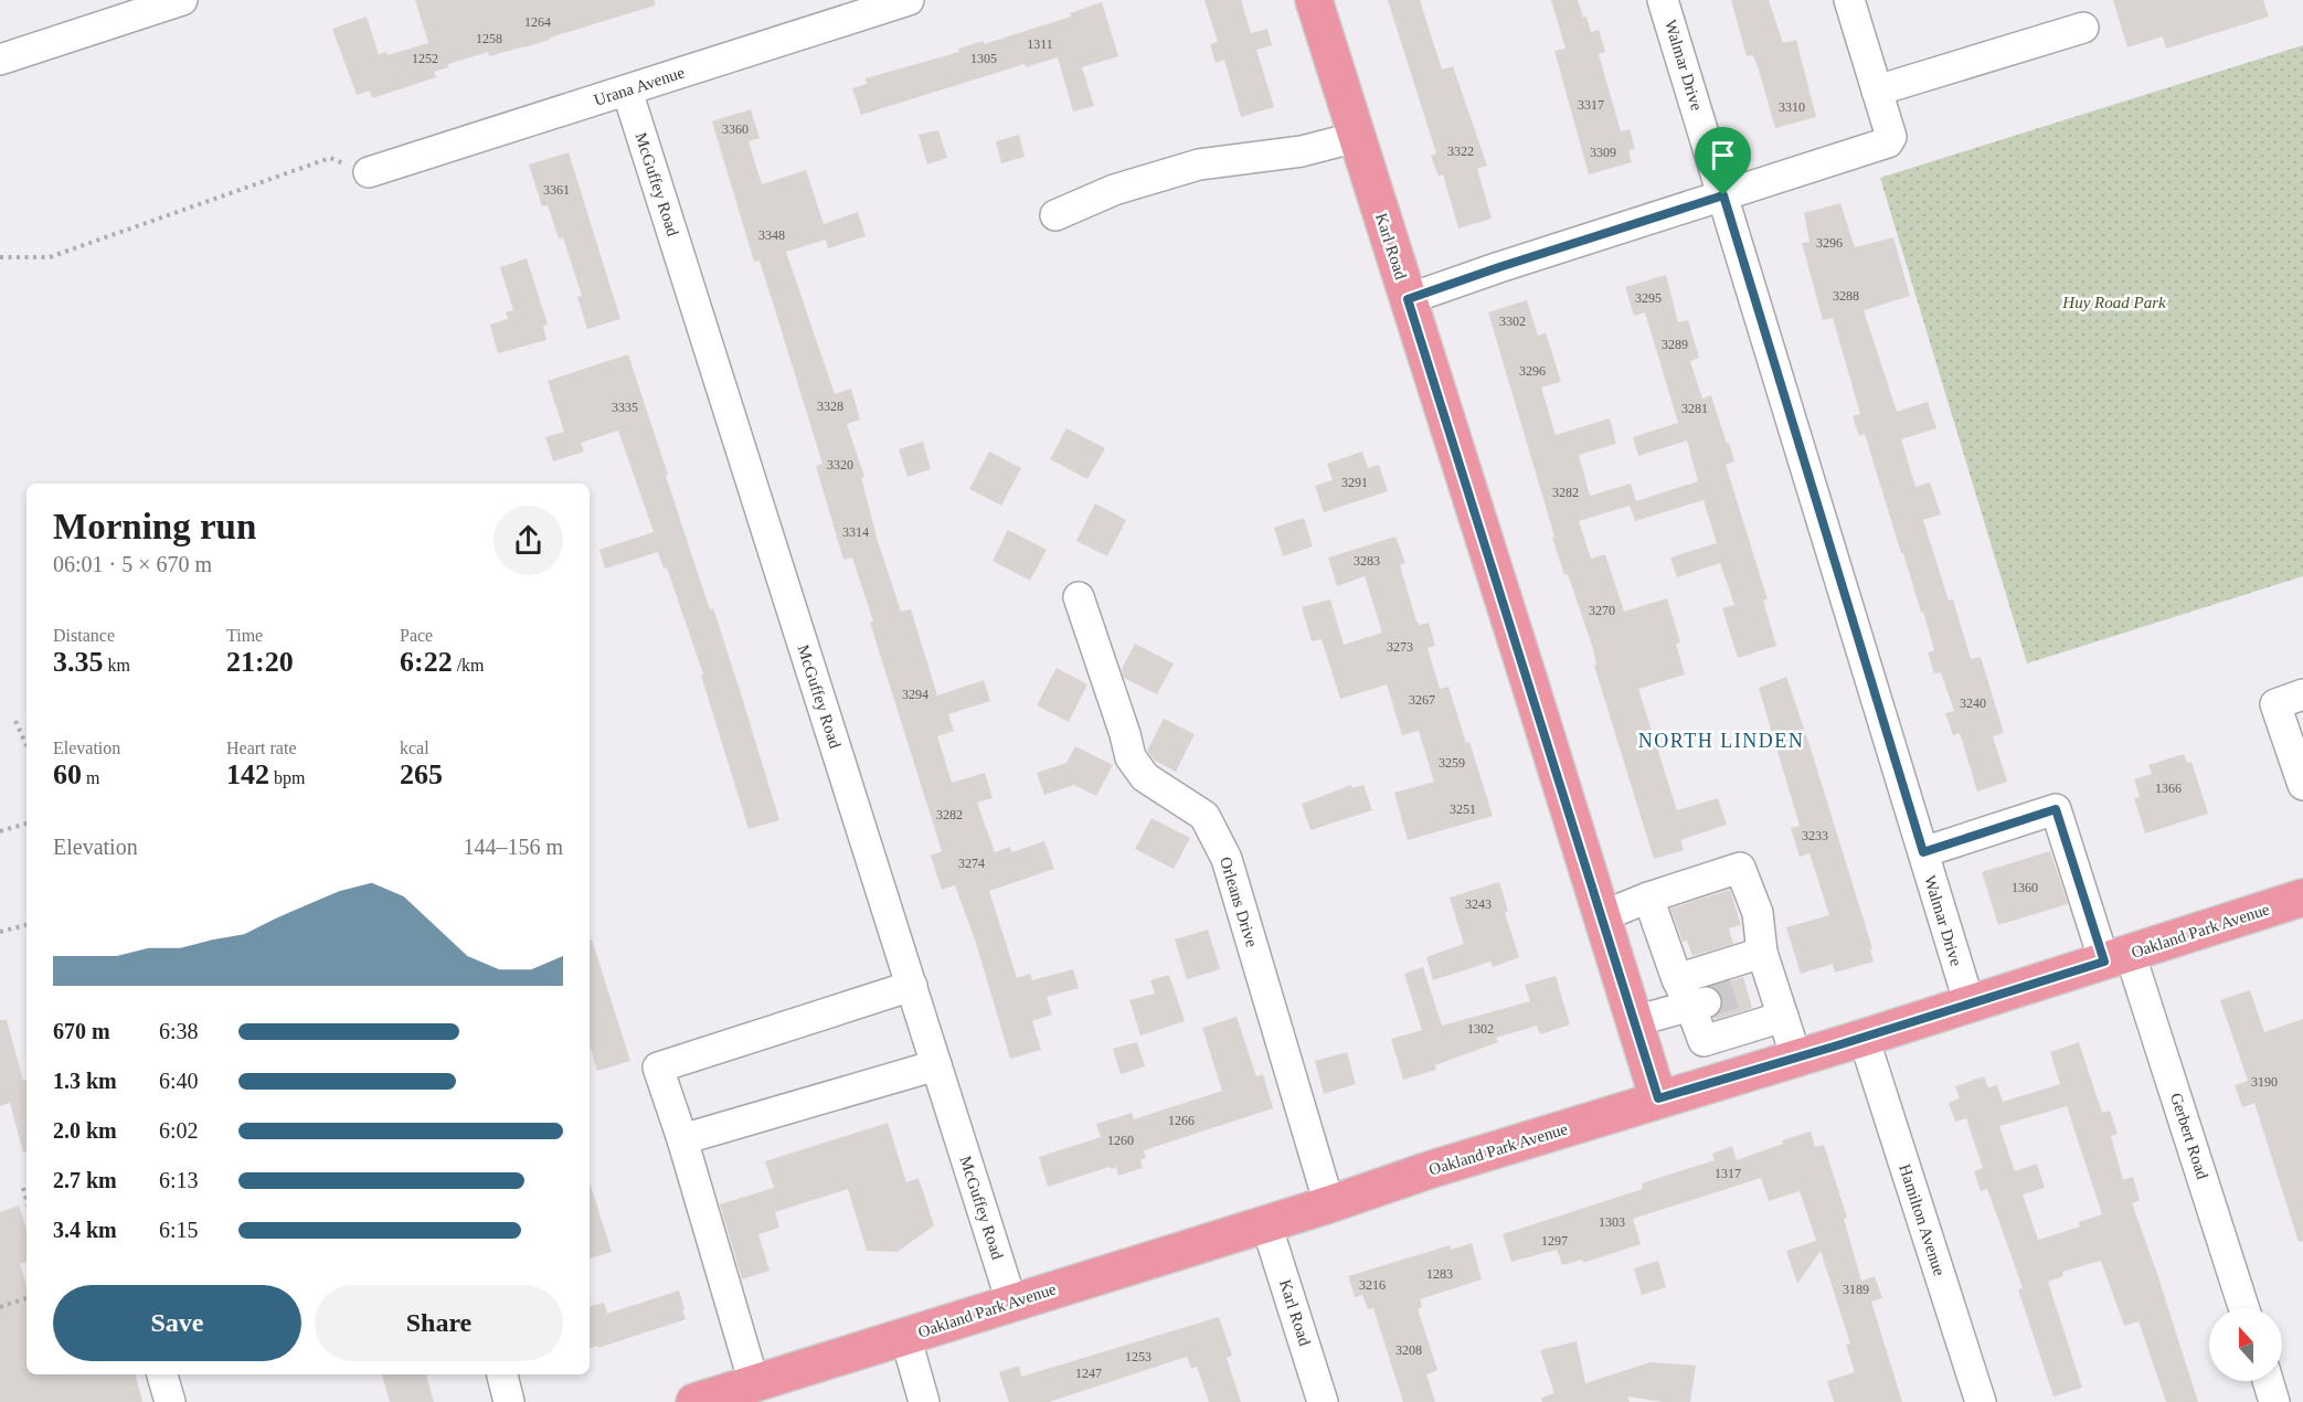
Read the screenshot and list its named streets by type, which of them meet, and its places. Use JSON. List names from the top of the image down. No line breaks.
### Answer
{"streets":{"main road":["Karl Road","Oakland Park Avenue"],"street":["Walmar Drive","Urana Avenue","McGuffey Road","Orleans Drive","Gerbert Road","Hamilton Avenue"]},"crossings":[["Walmar Drive","Oakland Park Avenue"],["Walmar Drive","Gerbert Road"],["Urana Avenue","McGuffey Road"],["McGuffey Road","Oakland Park Avenue"],["Karl Road","Oakland Park Avenue"],["Orleans Drive","Oakland Park Avenue"],["Oakland Park Avenue","Gerbert Road"],["Oakland Park Avenue","Hamilton Avenue"]],"districts":["NORTH LINDEN"],"parks":["Huy Road Park"],"house_numbers":["1264","1258","1311","1252","1305","3317","3310","3360","3322","3309","3361","3348","3296","3288","3295","3302","3289","3296","3328","3335","3281","3320","3291","3282","3314","3283","3270","3273","3294","3267","3240","3259","1366","3251","3282","3233","3274","1360","3243","1302","3190","1266","1260","1317","1303","1297","1283","3216","3189","3208","1253","1247"],"north":"top","page":{"heading":["Morning run","06:01 · 5 × 670 m"],"stats":[["Distance","3.35 km"],["Time","21:20"],["Pace","6:22 /km"],["Elevation","60 m"],["Heart rate","142 bpm"],["kcal","265"]],"chart":["Elevation","144–156 m"],"list":[{"name":"670 m","note":"6:38"},{"name":"1.3 km","note":"6:40"},{"name":"2.0 km","note":"6:02"},{"name":"2.7 km","note":"6:13"},{"name":"3.4 km","note":"6:15"}],"buttons":["Save","Share"]}}
